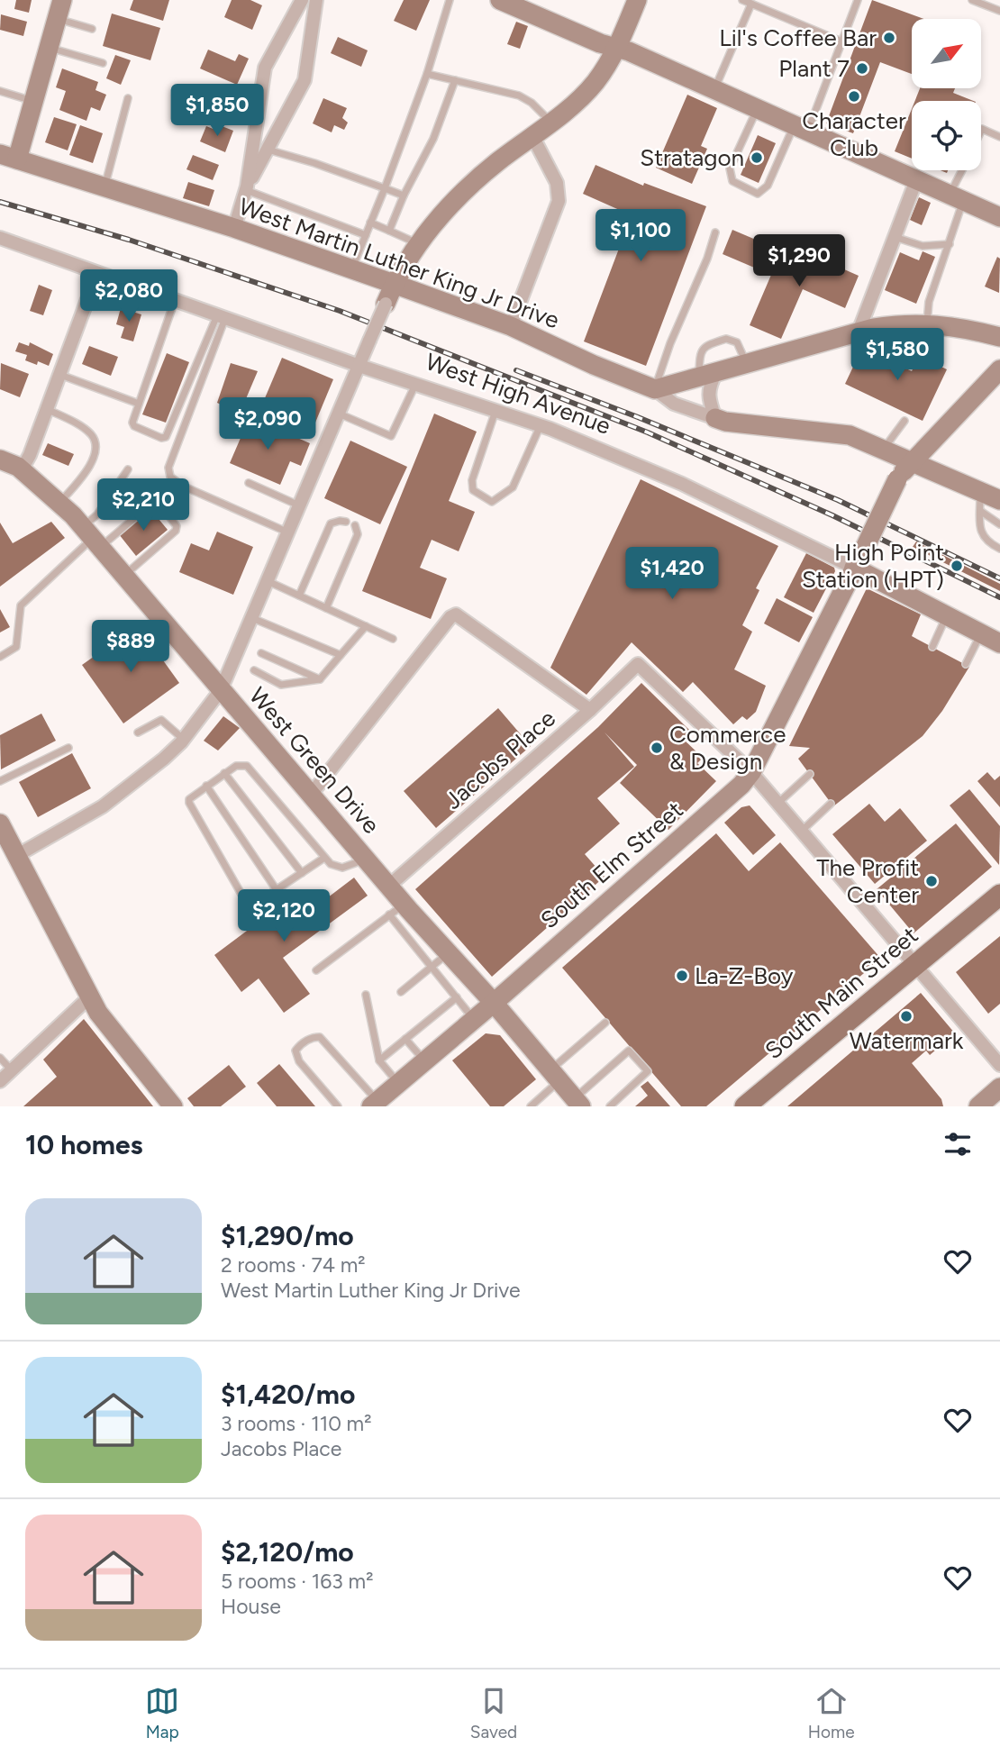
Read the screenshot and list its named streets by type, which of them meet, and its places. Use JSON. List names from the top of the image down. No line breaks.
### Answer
{"streets":{"main road":["West Martin Luther King Jr Drive","West High Avenue","West Green Drive","South Elm Street","South Main Street"],"street":["Jacobs Place"]},"crossings":[["West High Avenue","South Elm Street"],["Jacobs Place","West Green Drive"],["Jacobs Place","South Elm Street"],["West Green Drive","South Elm Street"]],"places":["Lil's Coffee Bar","Plant 7","Character Club","Stratagon","High Point Station (HPT)","Commerce & Design","The Profit Center","La-Z-Boy","Watermark"],"north":"top right","page":{"price":["$1,850","$1,100","$1,290","$2,080","$1,580","$2,090","$2,210","$1,420","$889","$2,120"],"heading":"10 homes","list":[{"name":"$1,290/mo","note":"2 rooms · 74 m² · West Martin Luther King Jr Drive"},{"name":"$1,420/mo","note":"3 rooms · 110 m² · Jacobs Place"},{"name":"$2,120/mo","note":"5 rooms · 163 m² · House"}],"tabs":["Map","Saved","Home"]}}
